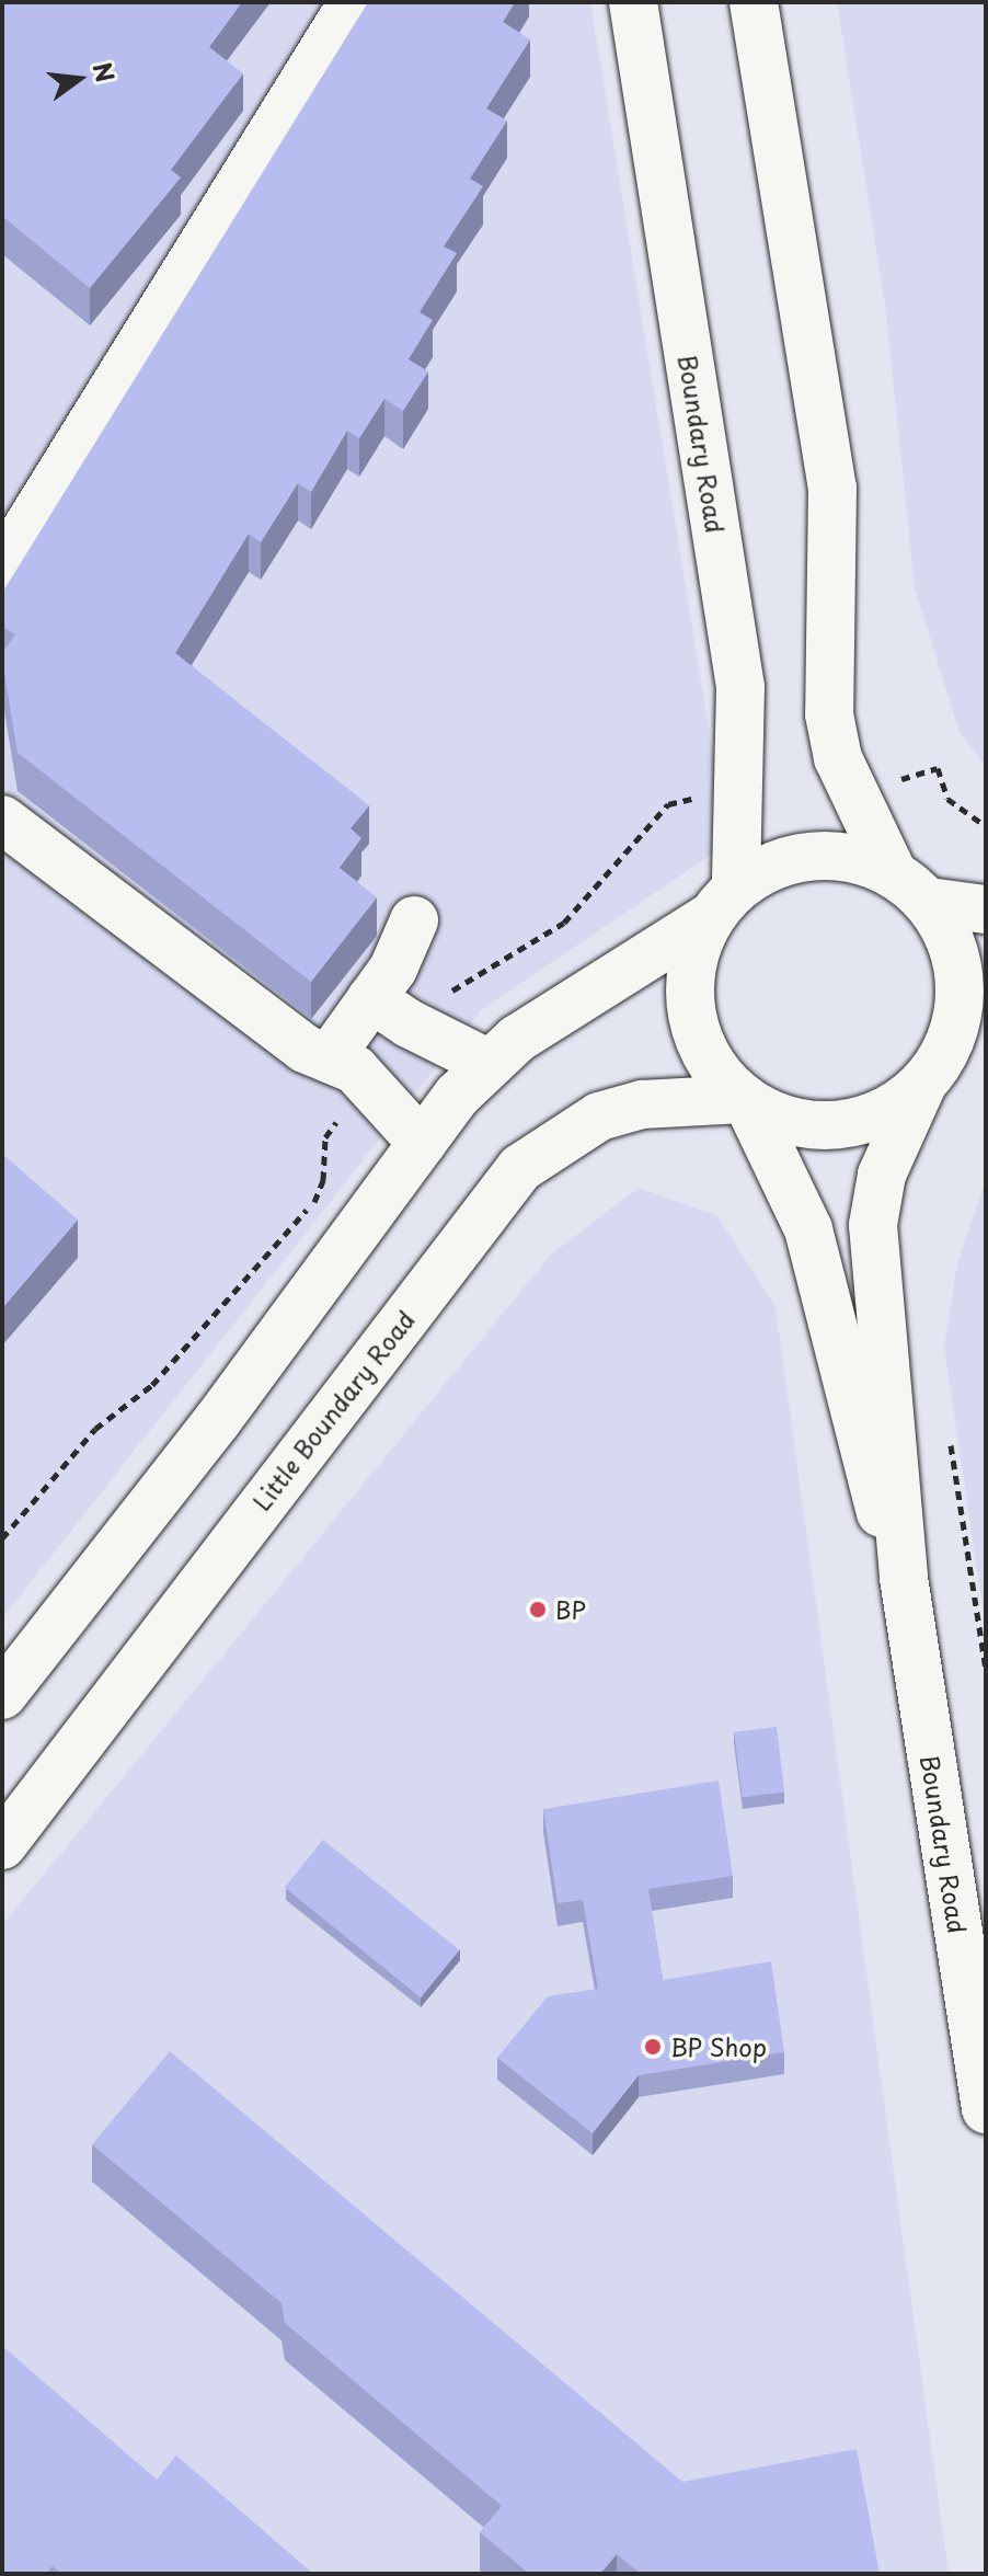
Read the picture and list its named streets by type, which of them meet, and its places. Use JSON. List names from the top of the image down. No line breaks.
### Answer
{"streets":{"main road":["Boundary Road","Little Boundary Road"]},"crossings":[["Boundary Road","Little Boundary Road"]],"places":["BP","BP Shop"],"north":"right"}
